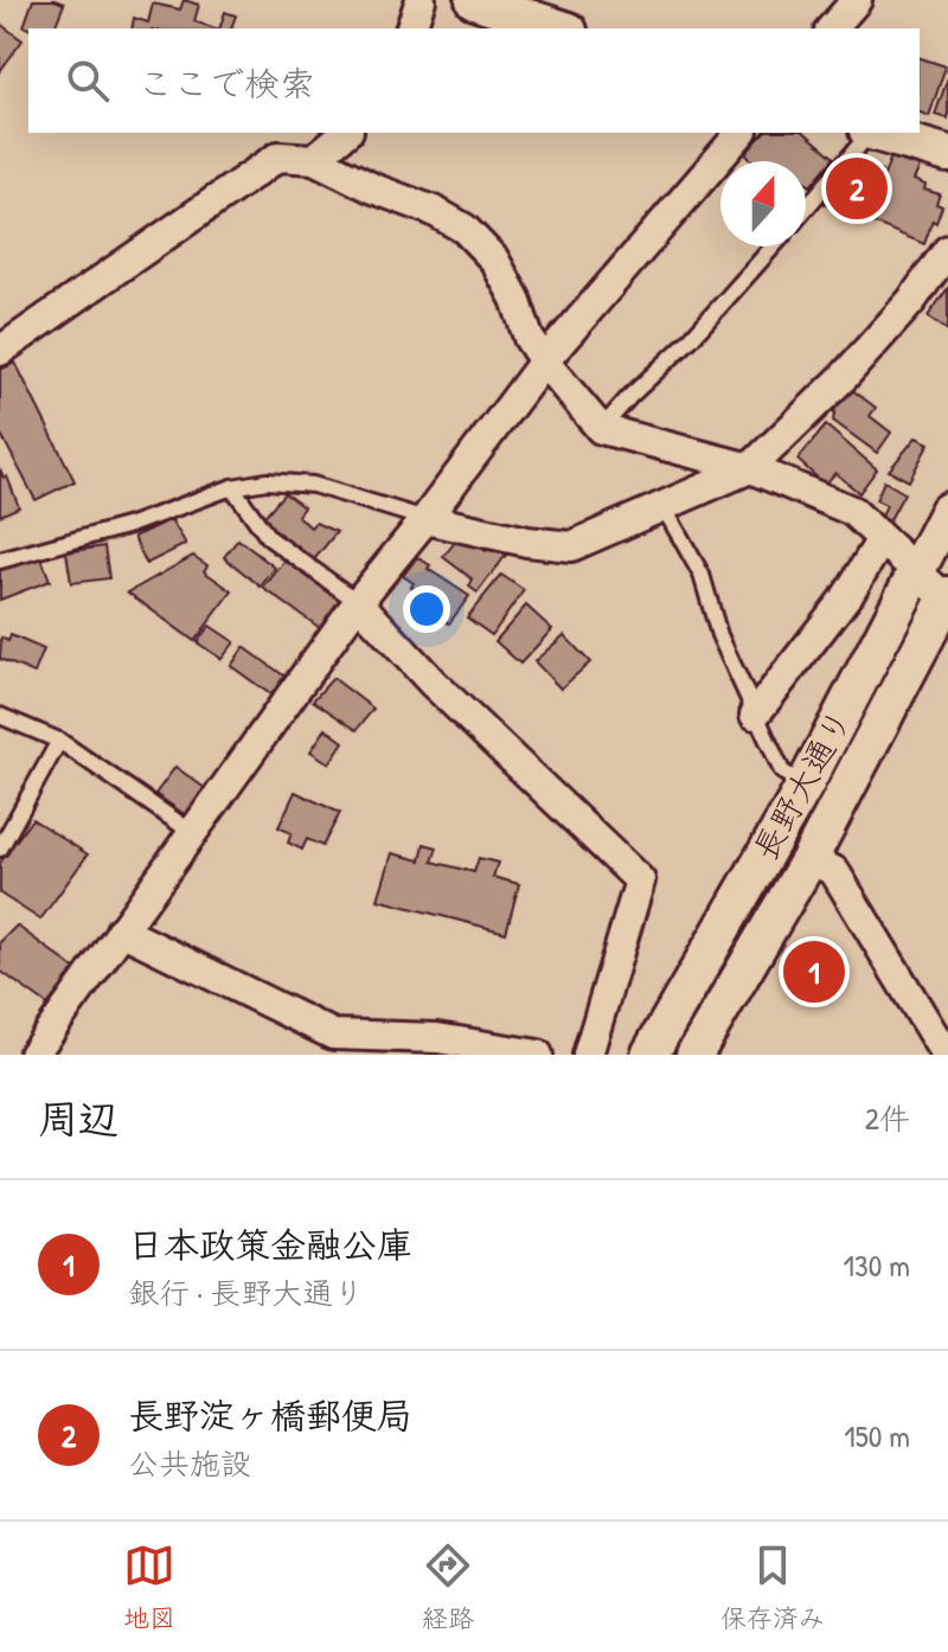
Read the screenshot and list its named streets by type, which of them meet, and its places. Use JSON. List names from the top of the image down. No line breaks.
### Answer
{"streets":{"street":["長野大通り"]},"north":"top","page":{"search":"ここで検索","pins":["2","1"],"heading":["周辺","2件"],"list":[{"mark":"1","name":"日本政策金融公庫","note":"銀行 · 長野大通り","value":"130 m"},{"mark":"2","name":"長野淀ヶ橋郵便局","note":"公共施設","value":"150 m"}],"nav":["地図","経路","保存済み"]}}
